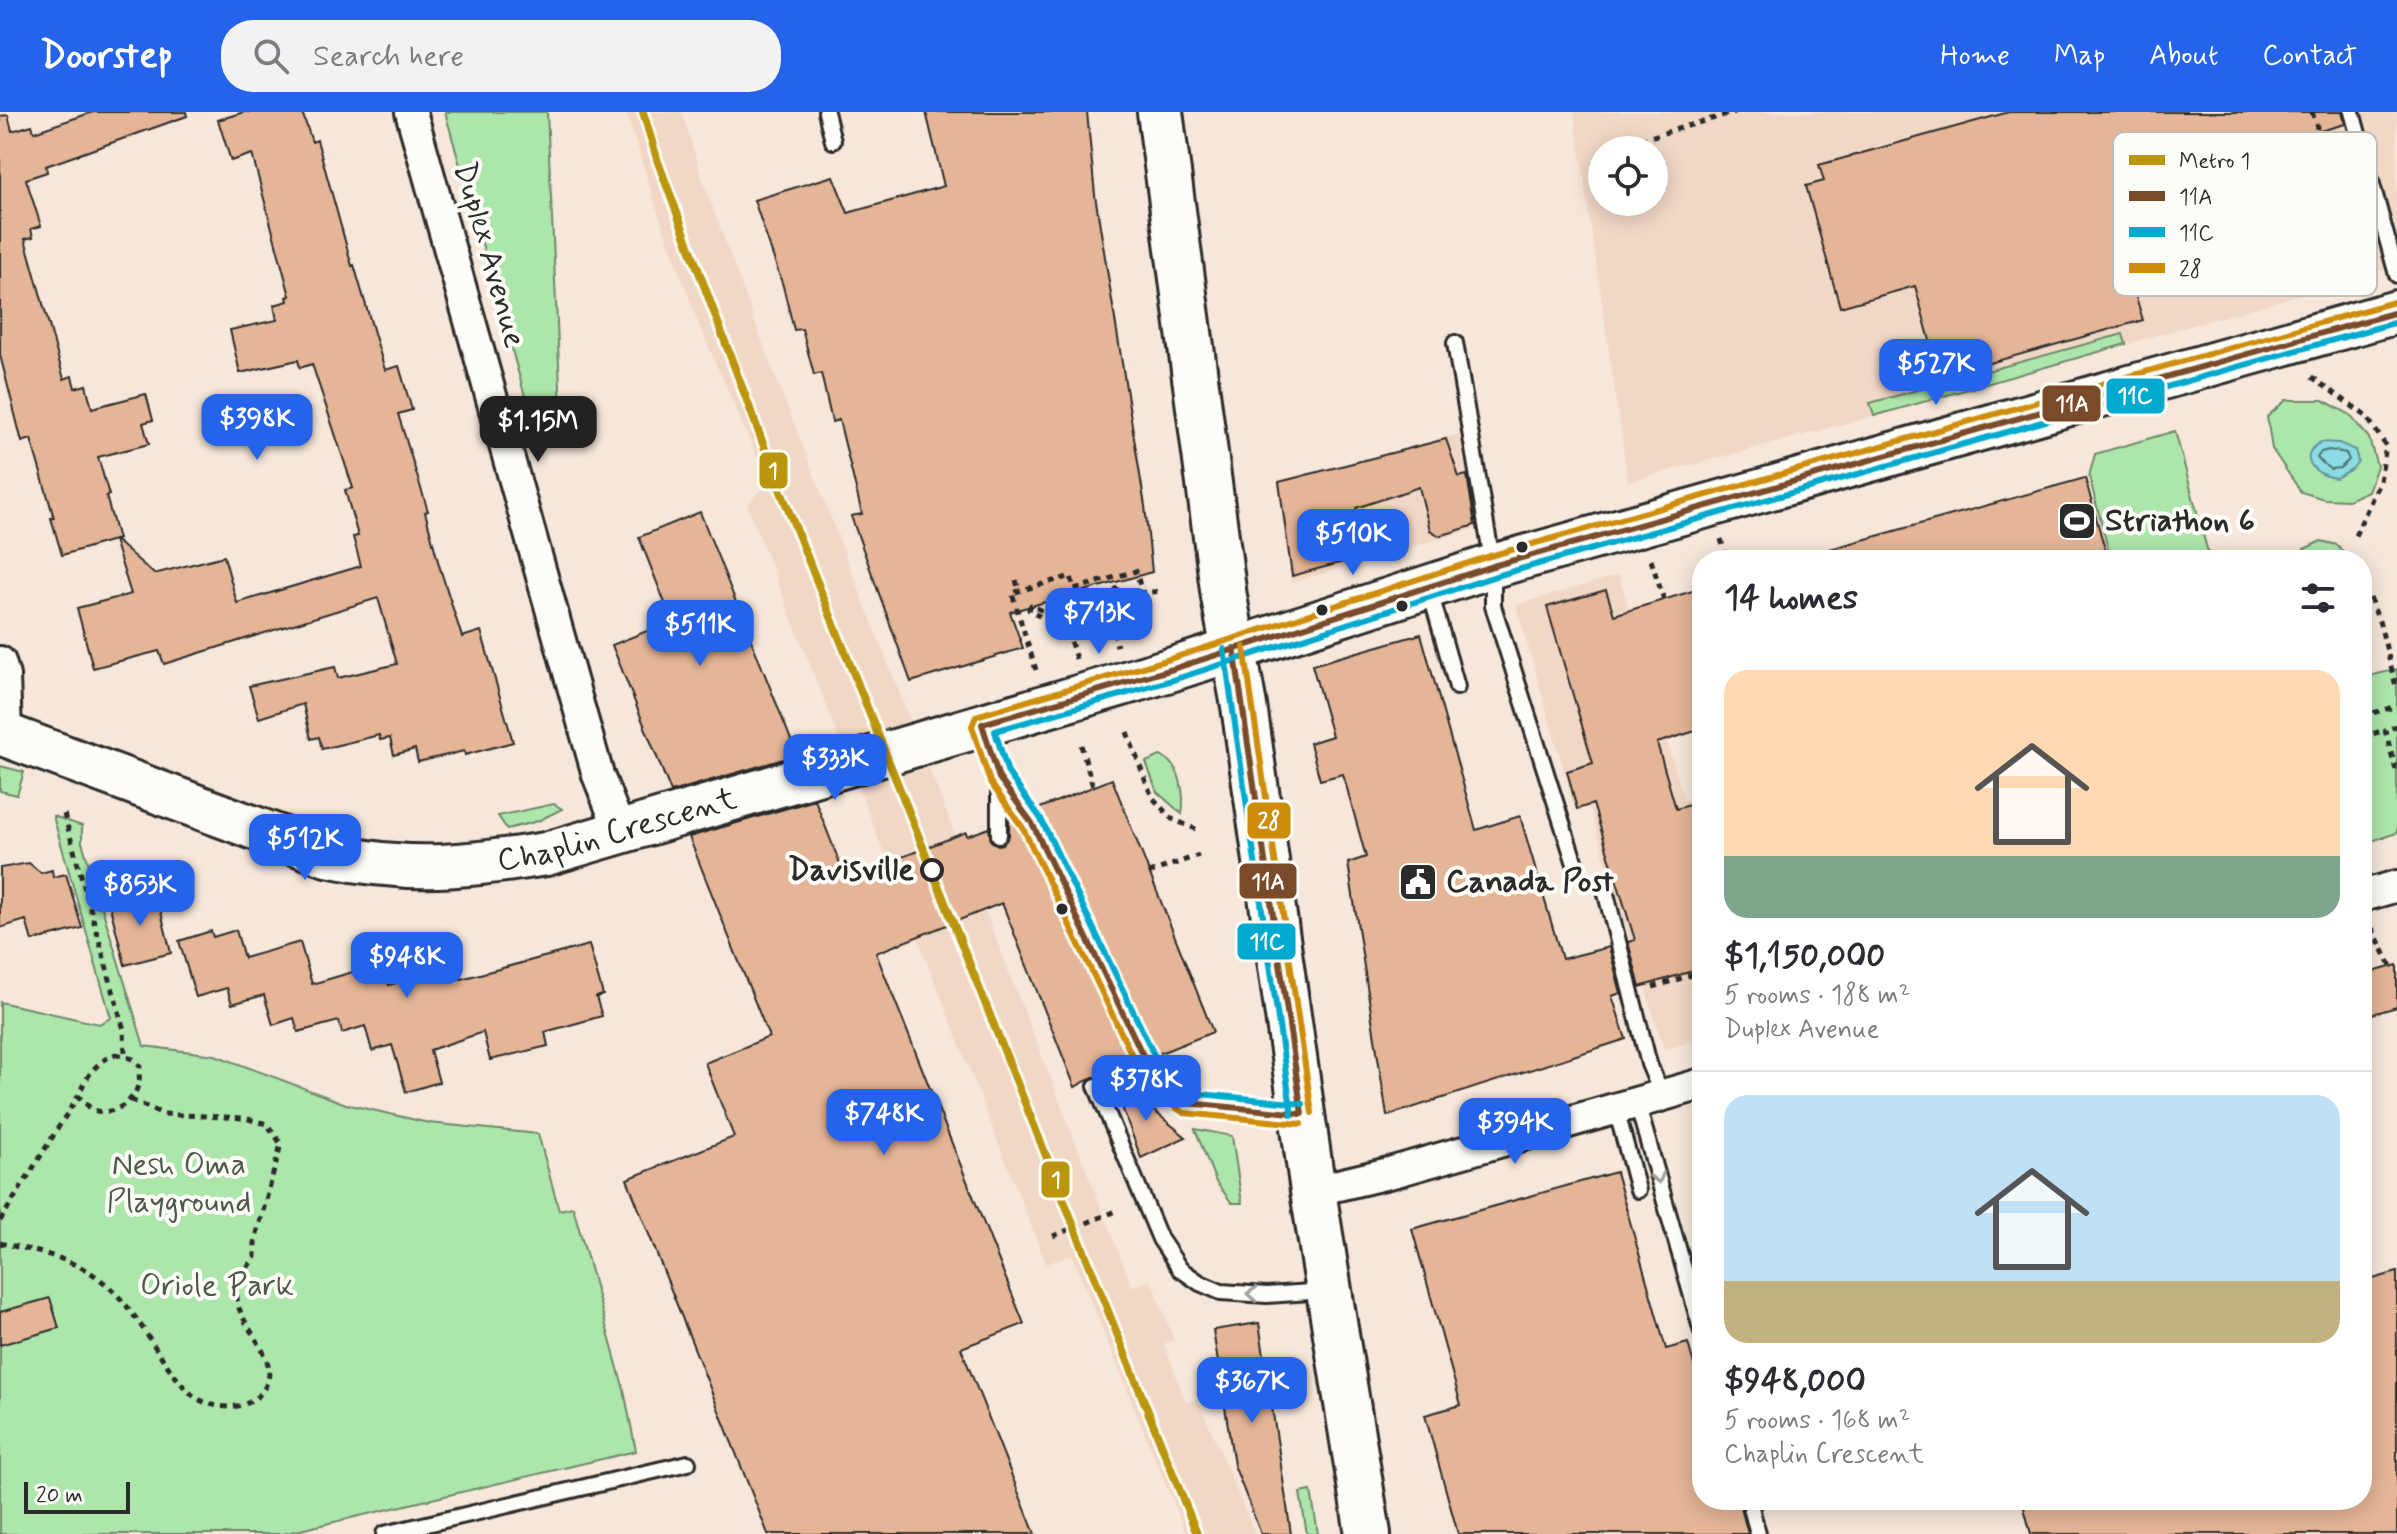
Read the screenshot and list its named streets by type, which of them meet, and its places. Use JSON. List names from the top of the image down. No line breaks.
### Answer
{"streets":{"street":["Duplex Avenue","Chaplin Crescent"]},"crossings":[["Duplex Avenue","Chaplin Crescent"]],"parks":["Nesh Oma Playground","Oriole Park"],"places":{"sports":["Striathon 6"],"other":["Davisville"],"public building":["Canada Post"]},"lines":["metro line 1","transit line 28","transit line 11A","transit line 11C"],"legend":["Metro 1","11A","11C","28"],"scale_bar":"20 m","page":{"header":"Doorstep","search":"Search here","nav":["Home","Map","About","Contact"],"price":["$527K","$398K","$1.15M","$510K","$713K","$511K","$333K","$512K","$853K","$948K","$378K","$748K","$394K","$367K"],"heading":"14 homes","list":[{"name":"$1,150,000","note":"5 rooms · 188 m² · Duplex Avenue"},{"name":"$948,000","note":"5 rooms · 168 m² · Chaplin Crescent"}],"scale":"20 m"}}
